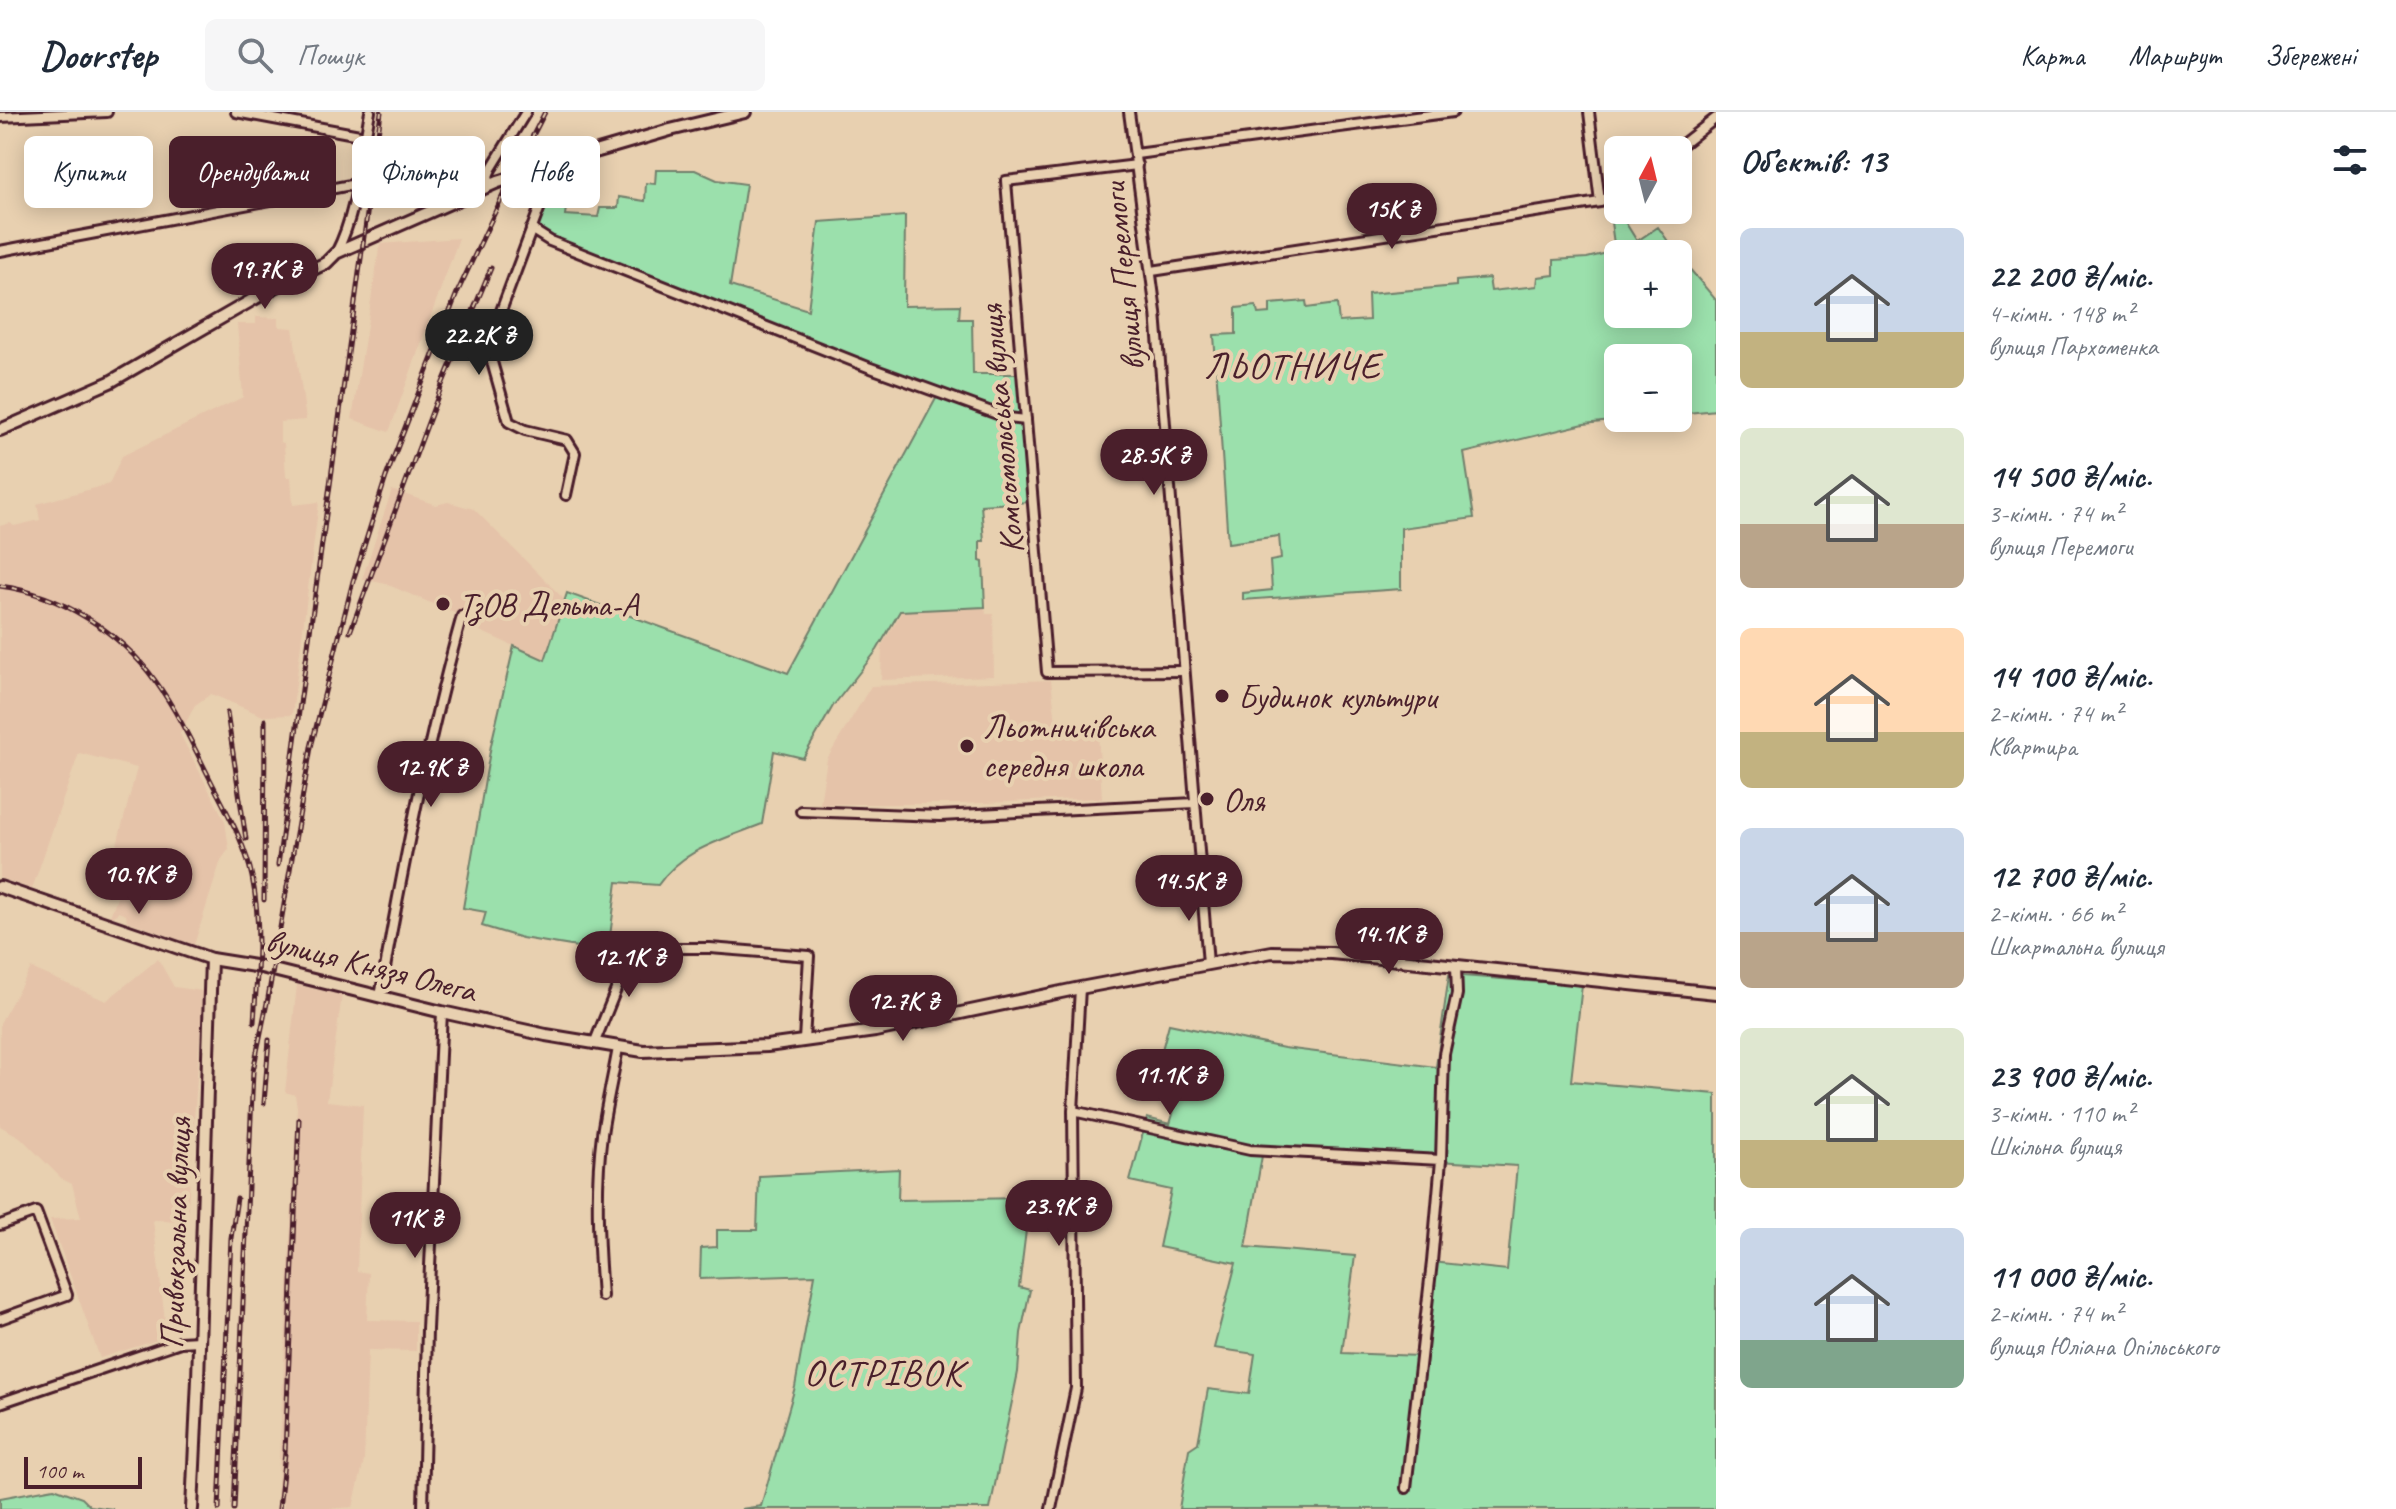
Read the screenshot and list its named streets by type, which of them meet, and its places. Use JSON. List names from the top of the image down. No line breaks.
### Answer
{"streets":{"street":["вулиця Перемоги","Комсомольська вулиця","вулиця Князя Олега","Привокзальна вулиця"]},"crossings":[["вулиця Перемоги","Комсомольська вулиця"],["вулиця Перемоги","вулиця Князя Олега"],["вулиця Князя Олега","Привокзальна вулиця"]],"districts":["ЛЬОТНИЧЕ","ОСТРІВОК"],"places":["ТзОВ Дельта-А","Будинок культури","Льотничівська середня школа","Оля"],"scale_bar":"100 m","north":"top","page":{"header":"Doorstep","search":"Пошук","nav":["Карта","Маршрут","Збережені"],"heading":"Об’єктів: 13","map_buttons":["+","−"],"chip":["Купити","Орендувати","Фільтри","Нове"],"price":["15K ₴","19.7K ₴","22.2K ₴","28.5K ₴","12.9K ₴","10.9K ₴","14.5K ₴","14.1K ₴","12.1K ₴","12.7K ₴","11.1K ₴","23.9K ₴","11K ₴"],"list":[{"name":"22 200 ₴/міс.","note":"4-кімн. · 148 m² · вулиця Пархоменка"},{"name":"14 500 ₴/міс.","note":"3-кімн. · 74 m² · вулиця Перемоги"},{"name":"14 100 ₴/міс.","note":"2-кімн. · 74 m² · Квартира"},{"name":"12 700 ₴/міс.","note":"2-кімн. · 66 m² · Шкартальна вулиця"},{"name":"23 900 ₴/міс.","note":"3-кімн. · 110 m² · Шкільна вулиця"},{"name":"11 000 ₴/міс.","note":"2-кімн. · 74 m² · вулиця Юліана Опільського"}],"scale":"100 m"}}
